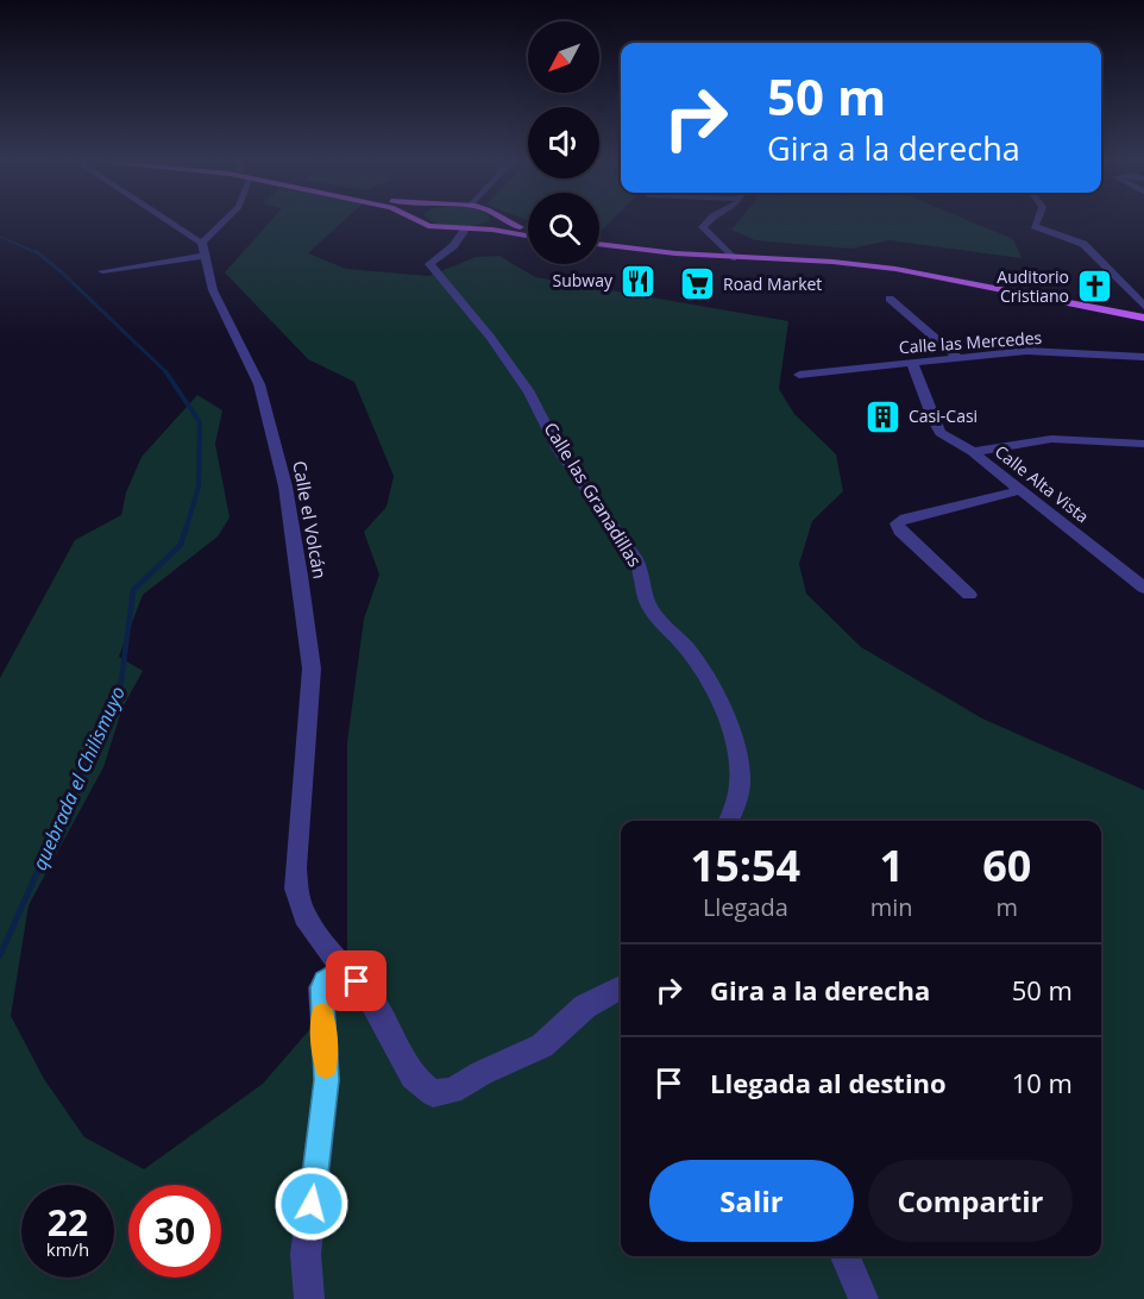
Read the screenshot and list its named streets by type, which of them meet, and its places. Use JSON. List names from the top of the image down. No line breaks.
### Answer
{"streets":{"street":["Calle las Mercedes","Calle Alta Vista","Calle las Granadillas","Calle el Volcán"]},"crossings":[["Calle las Mercedes","Calle Alta Vista"]],"water":["quebrada el Chilismuyo"],"places":{"restaurant":["Subway"],"supermarket":["Road Market"],"church":["Auditorio Cristiano"],"building":["Casi-Casi"]},"north":"bottom left","page":{"turn":["50 m","Gira a la derecha"],"eta":["15:54","Llegada","1","min","60","m"],"list":[{"name":"Gira a la derecha","value":"50 m"},{"name":"Llegada al destino","value":"10 m"}],"buttons":["Salir","Compartir"],"speed":"22 km/h","limit":"30"}}
